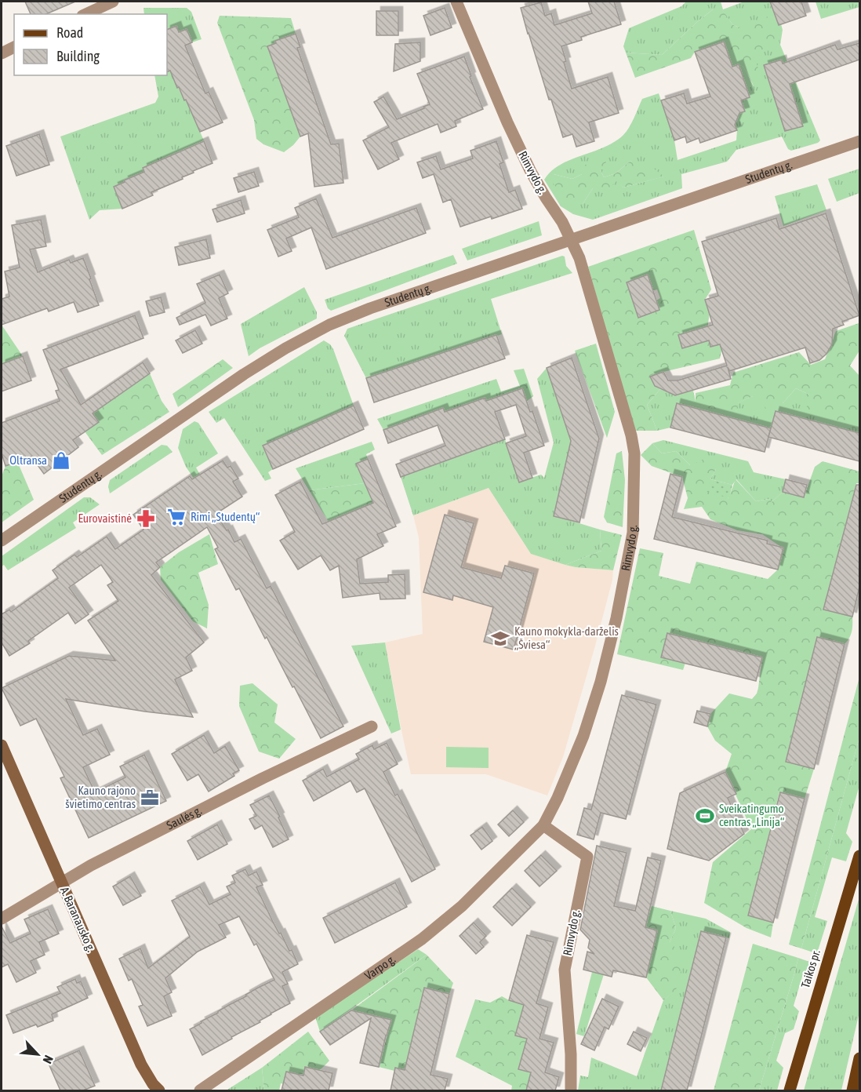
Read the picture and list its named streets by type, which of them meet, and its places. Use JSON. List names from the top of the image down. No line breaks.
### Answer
{"streets":{"main road":["Taikos pr."],"street":["Rimvydo g.","Studentų g.","Saulės g.","A. Baranausko g.","Varpo g."]},"crossings":[["Rimvydo g.","Studentų g."],["Rimvydo g.","Varpo g."],["Saulės g.","A. Baranausko g."]],"places":{"shop":["Oltransa"],"supermarket":["Rimi „Studentų“"],"pharmacy":["Eurovaistinė"],"school or university":["Kauno mokykla-darželis „Šviesa“"],"office":["Kauno rajono švietimo centras"],"sports":["Sveikatingumo centras „Linija“"]},"legend":["Road","Building"],"north":"bottom right"}
